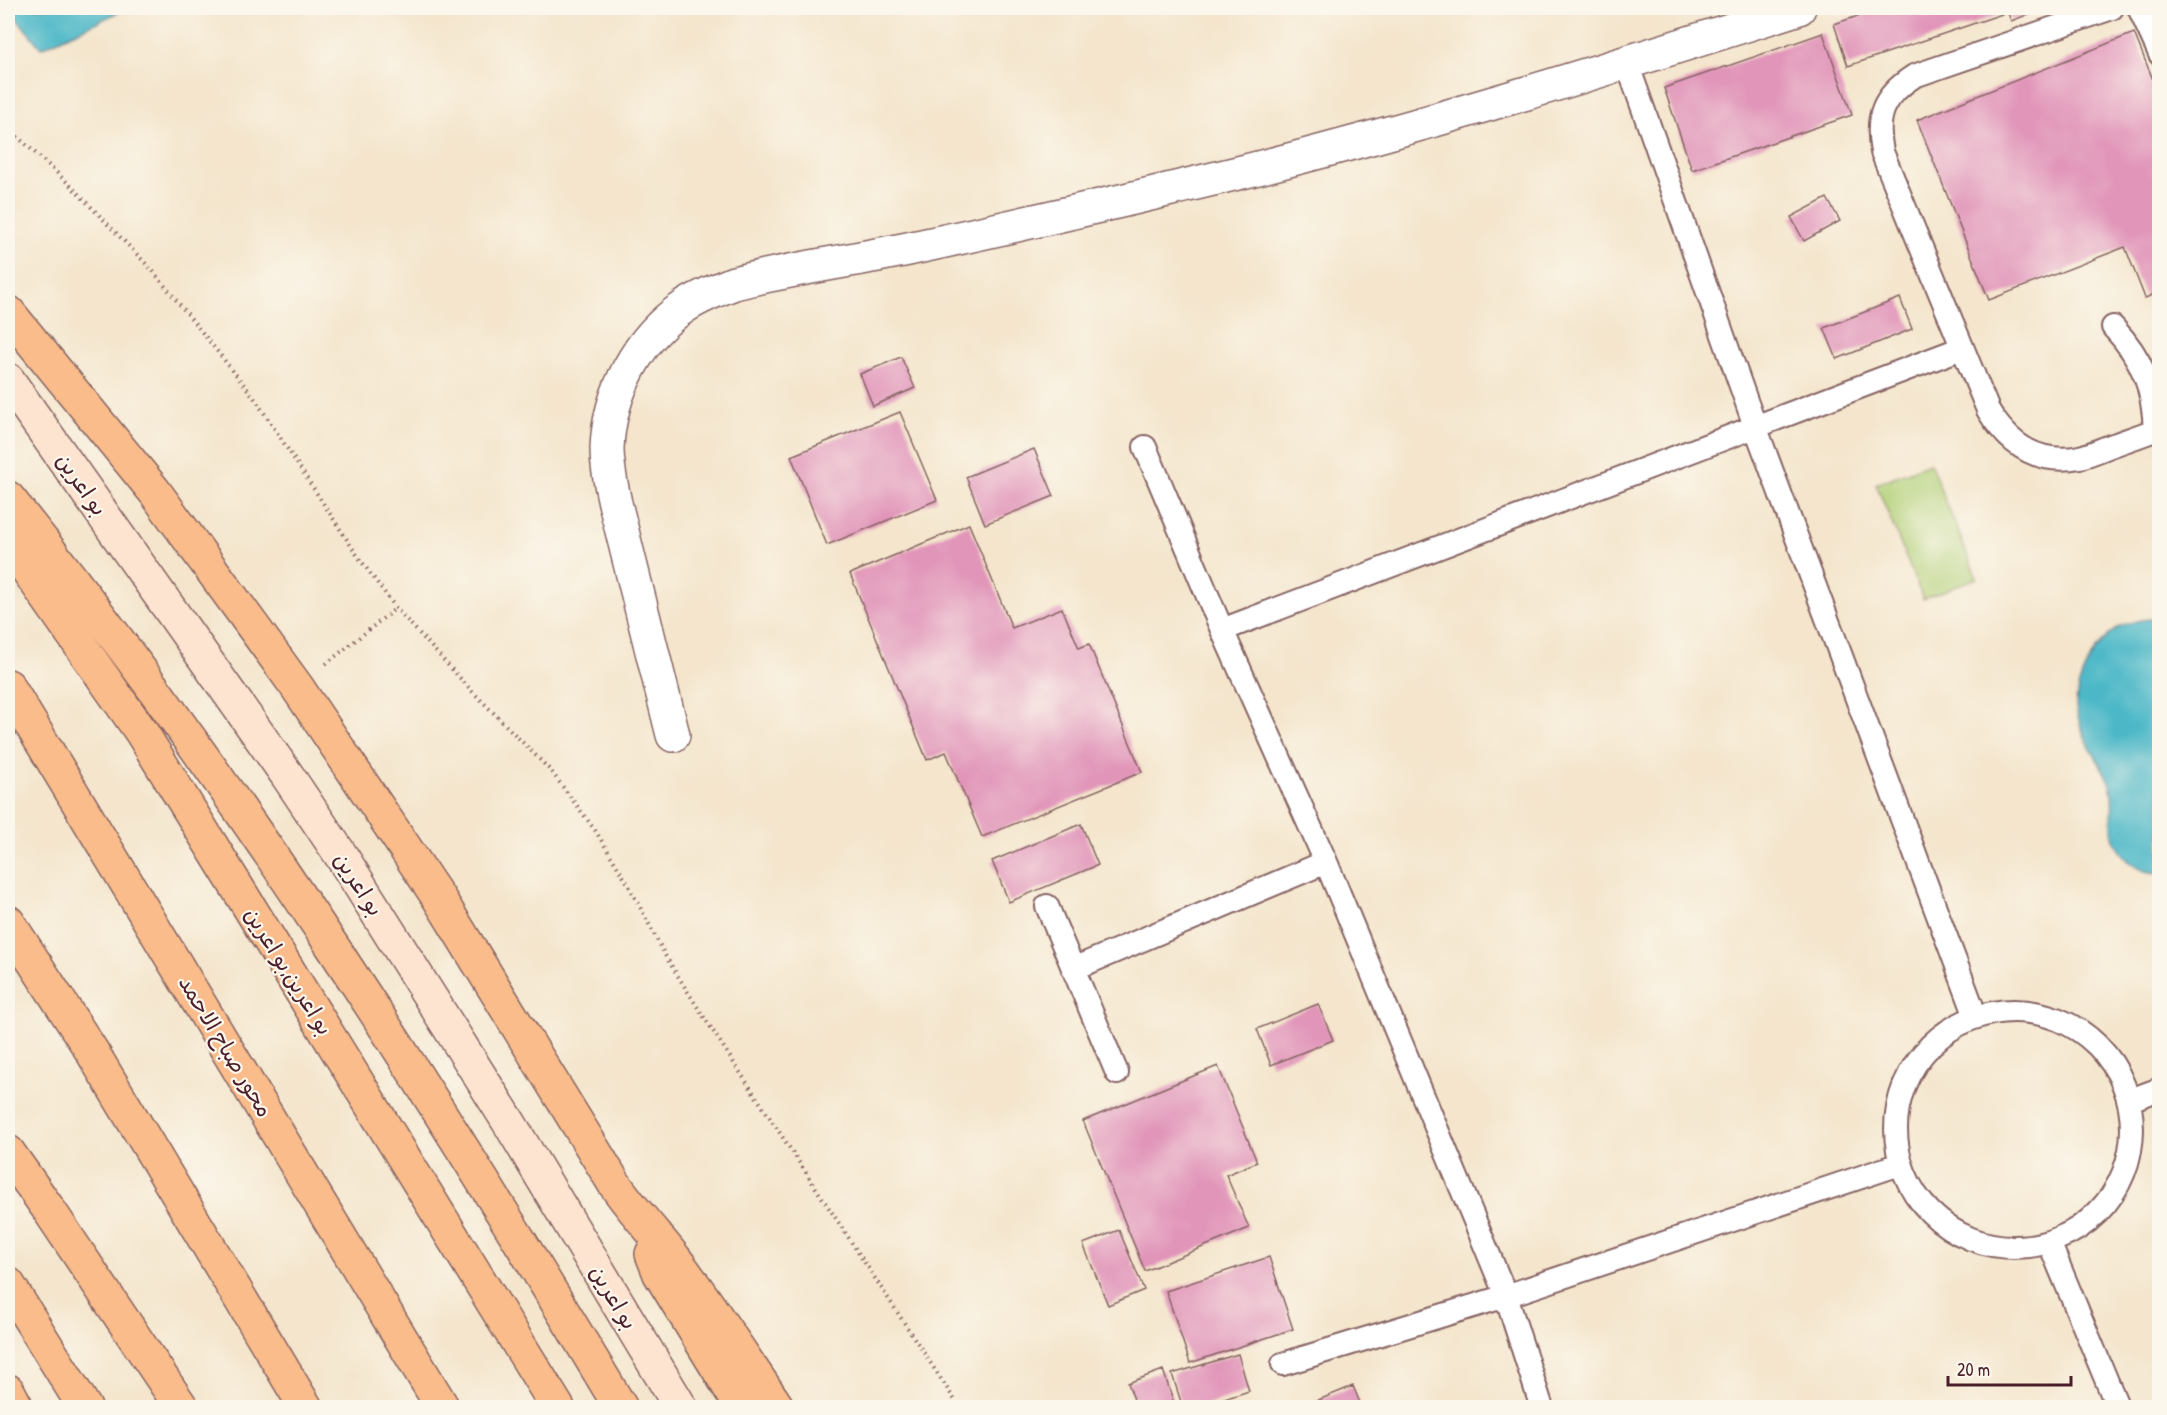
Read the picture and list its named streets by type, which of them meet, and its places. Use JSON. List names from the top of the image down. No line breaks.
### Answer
{"streets":{"highway":["بو اعرين,بو اعرين","محور صباح الاحمد"],"main road":["بو اعرين"]},"scale_bar":"20 m"}
